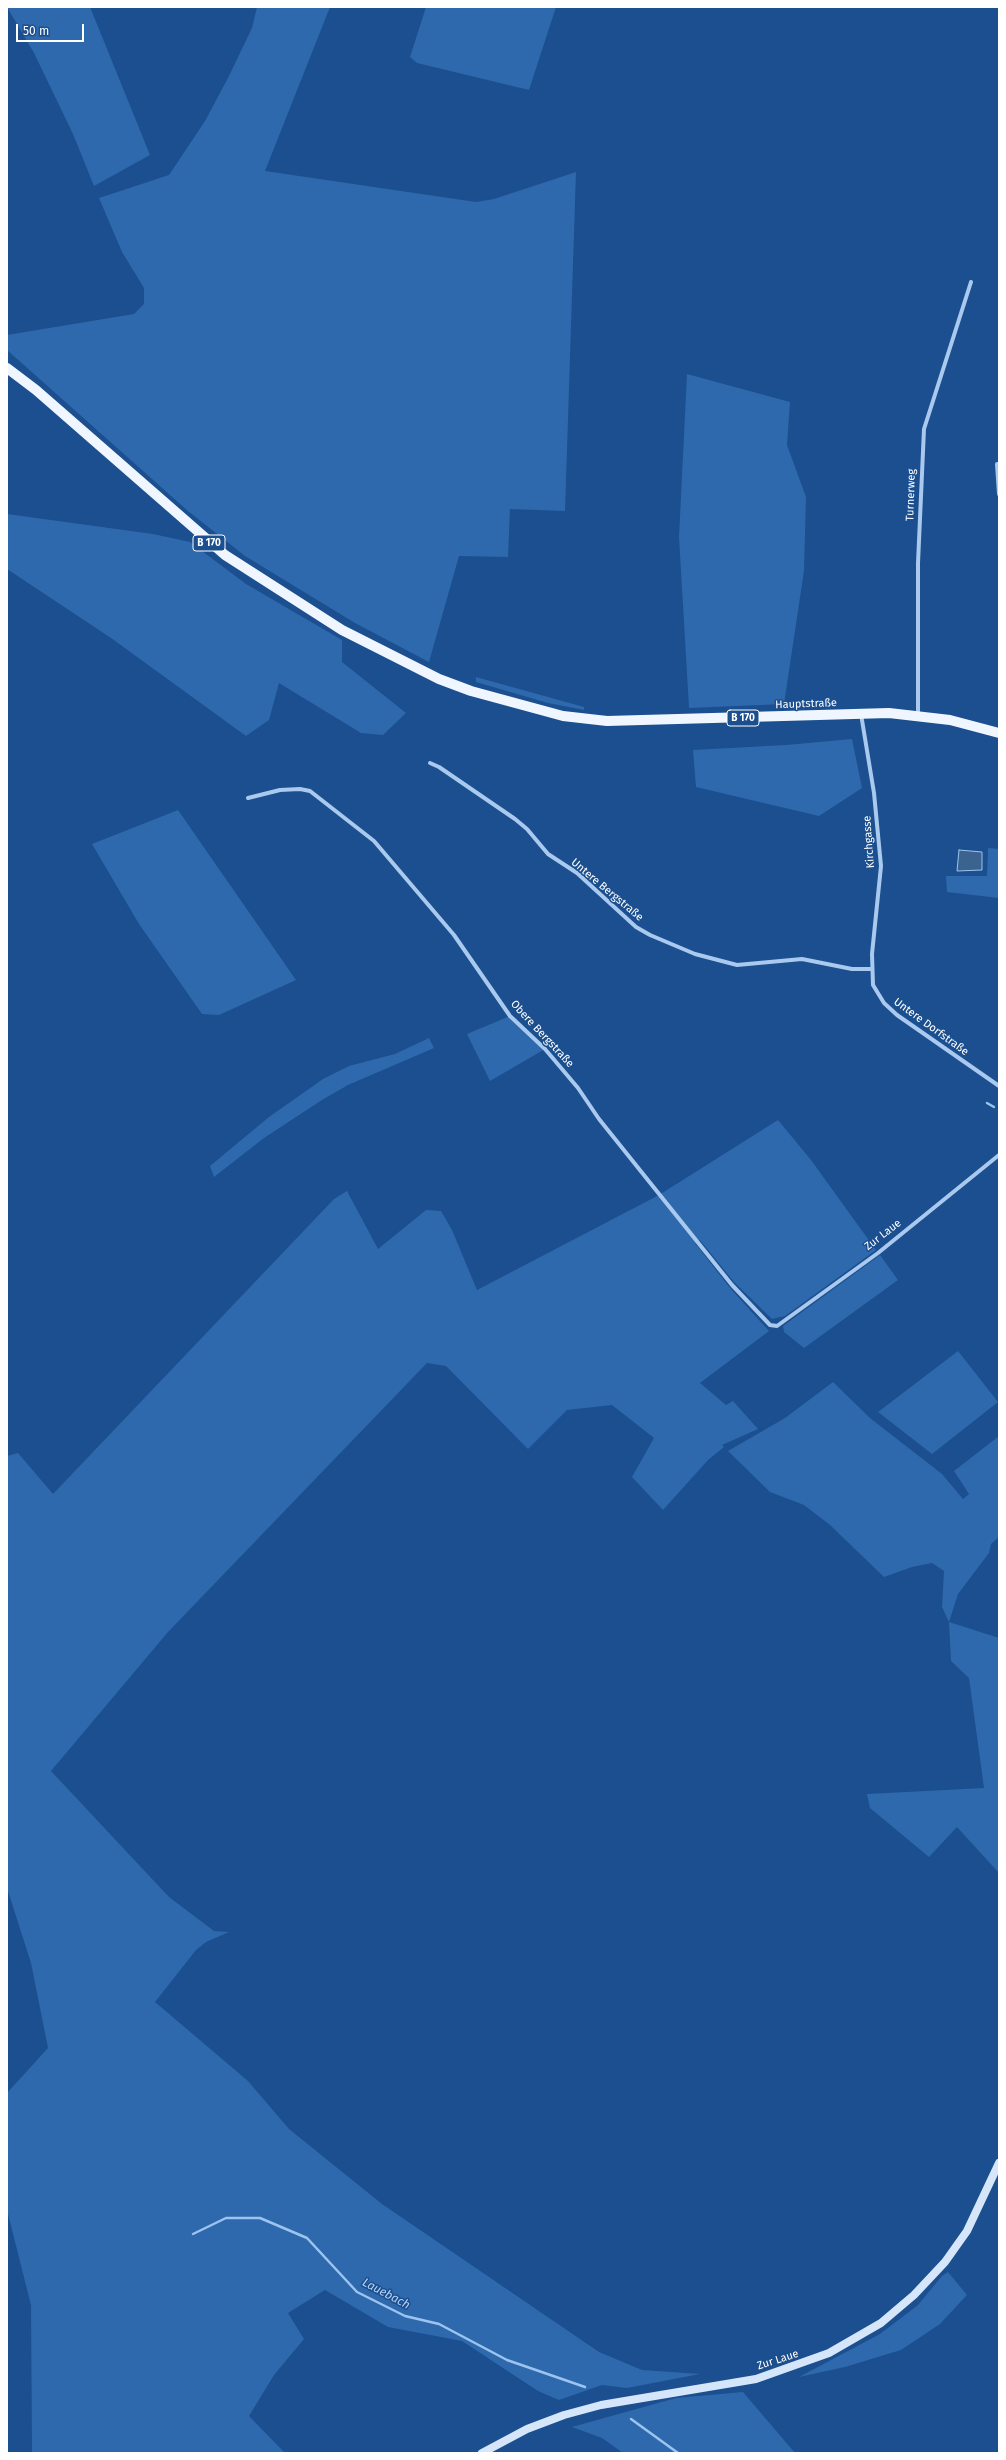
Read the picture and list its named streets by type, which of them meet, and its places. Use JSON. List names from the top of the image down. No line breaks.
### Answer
{"streets":{"main road":["B 170","Hauptstraße","Zur Laue"],"street":["Turnerweg","Kirchgasse","Untere Bergstraße","Untere Dorfstraße","Obere Bergstraße"]},"crossings":[["Turnerweg","Hauptstraße"],["Hauptstraße","Kirchgasse"],["Kirchgasse","Untere Bergstraße"],["Kirchgasse","Untere Dorfstraße"],["Untere Bergstraße","Untere Dorfstraße"],["Obere Bergstraße","Zur Laue"]],"water":["Lauebach"],"scale_bar":"50 m"}
